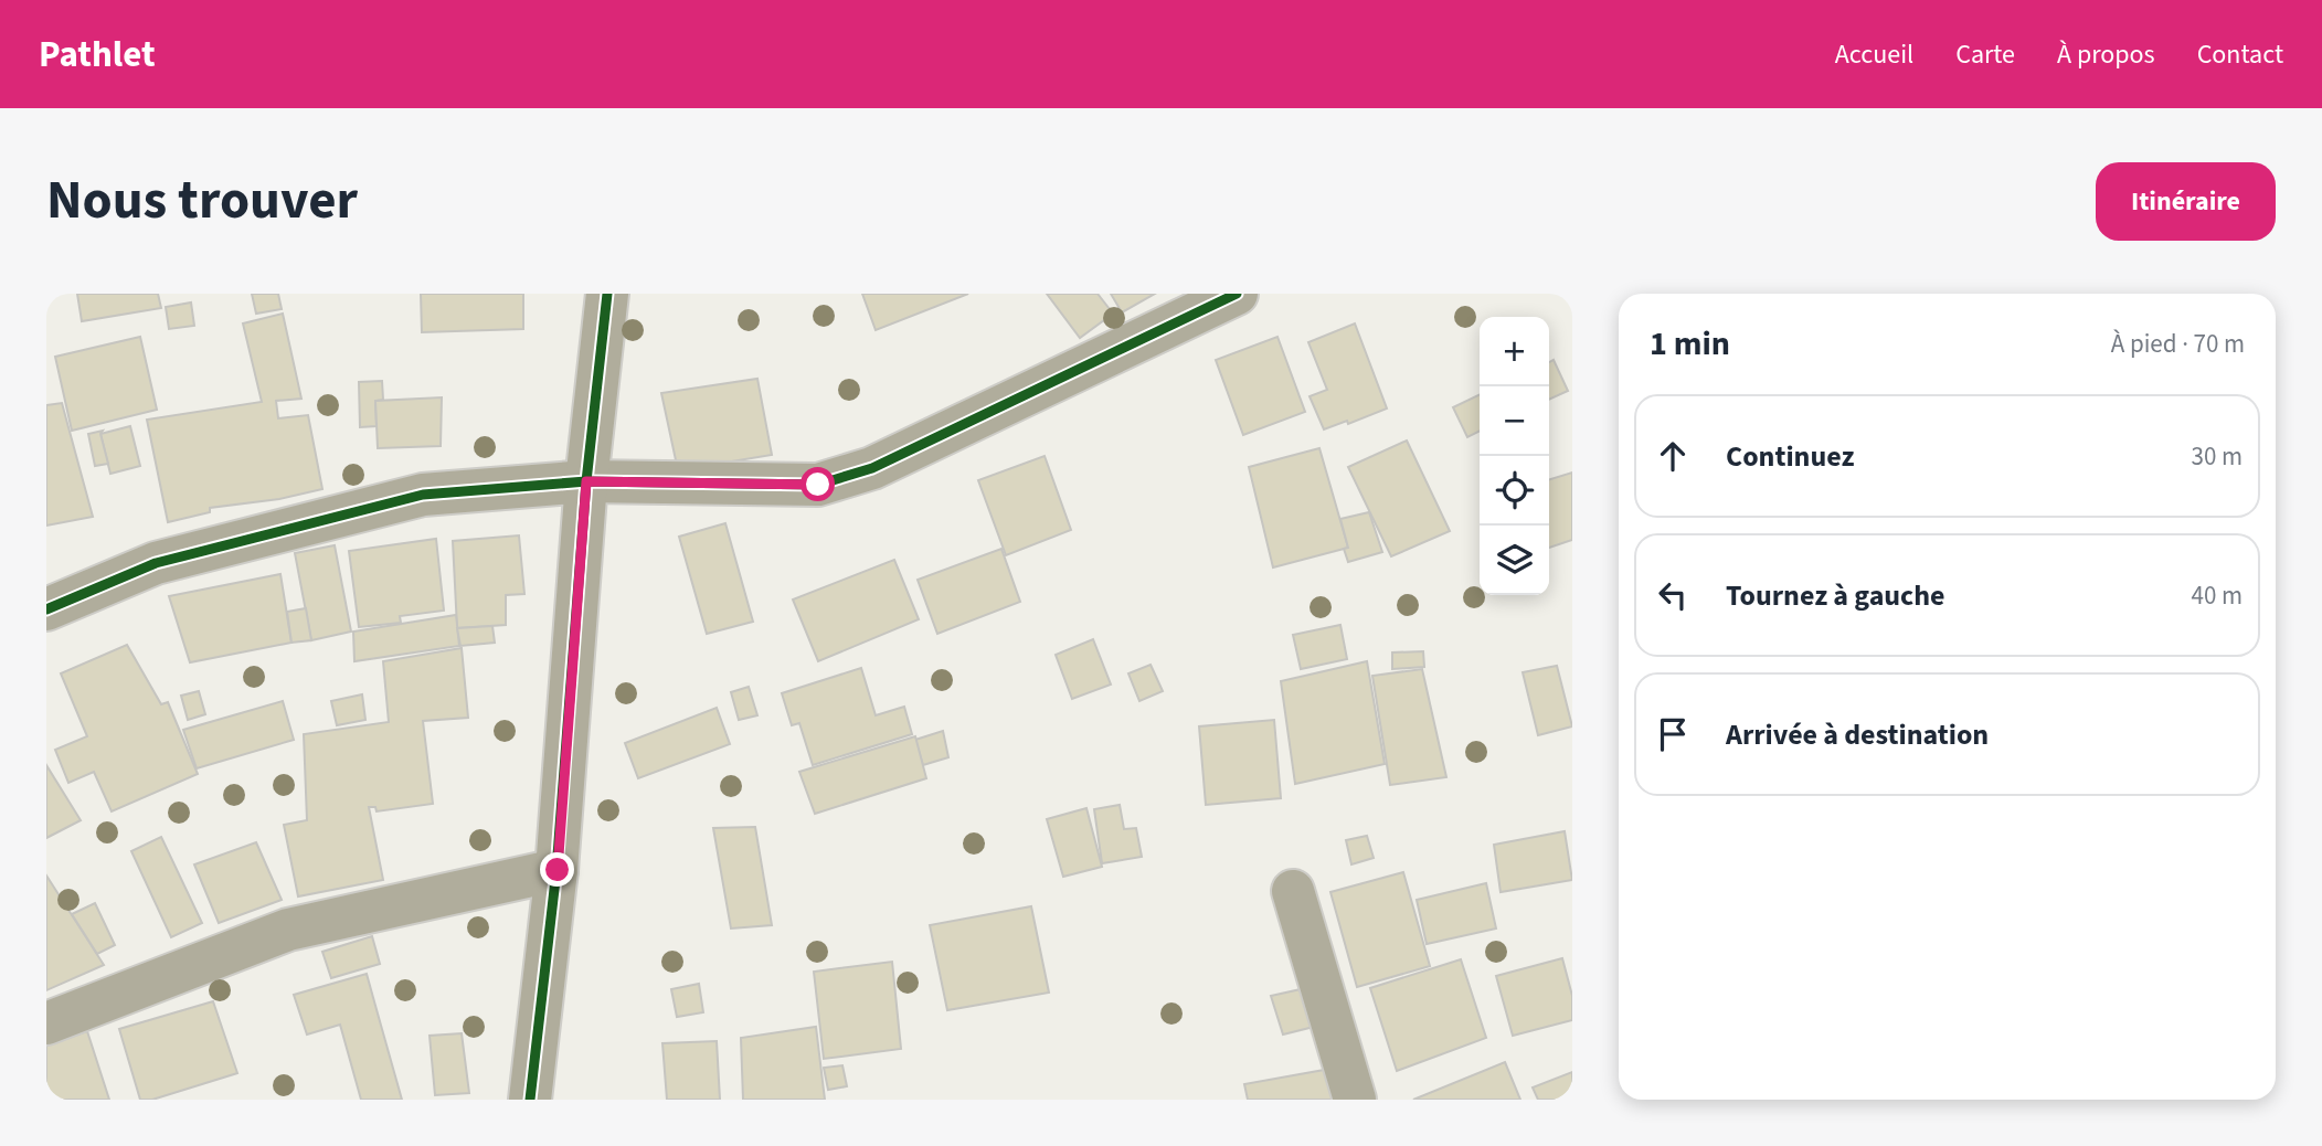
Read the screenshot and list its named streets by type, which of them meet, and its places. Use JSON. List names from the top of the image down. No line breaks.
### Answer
{"page":{"header":"Pathlet","nav":["Accueil","Carte","À propos","Contact"],"title":"Nous trouver","buttons":"Itinéraire","heading":["1 min","À pied · 70 m"],"map_buttons":["+","−"],"list":[["Continuez","30 m"],["Tournez à gauche","40 m"],"Arrivée à destination"]}}
